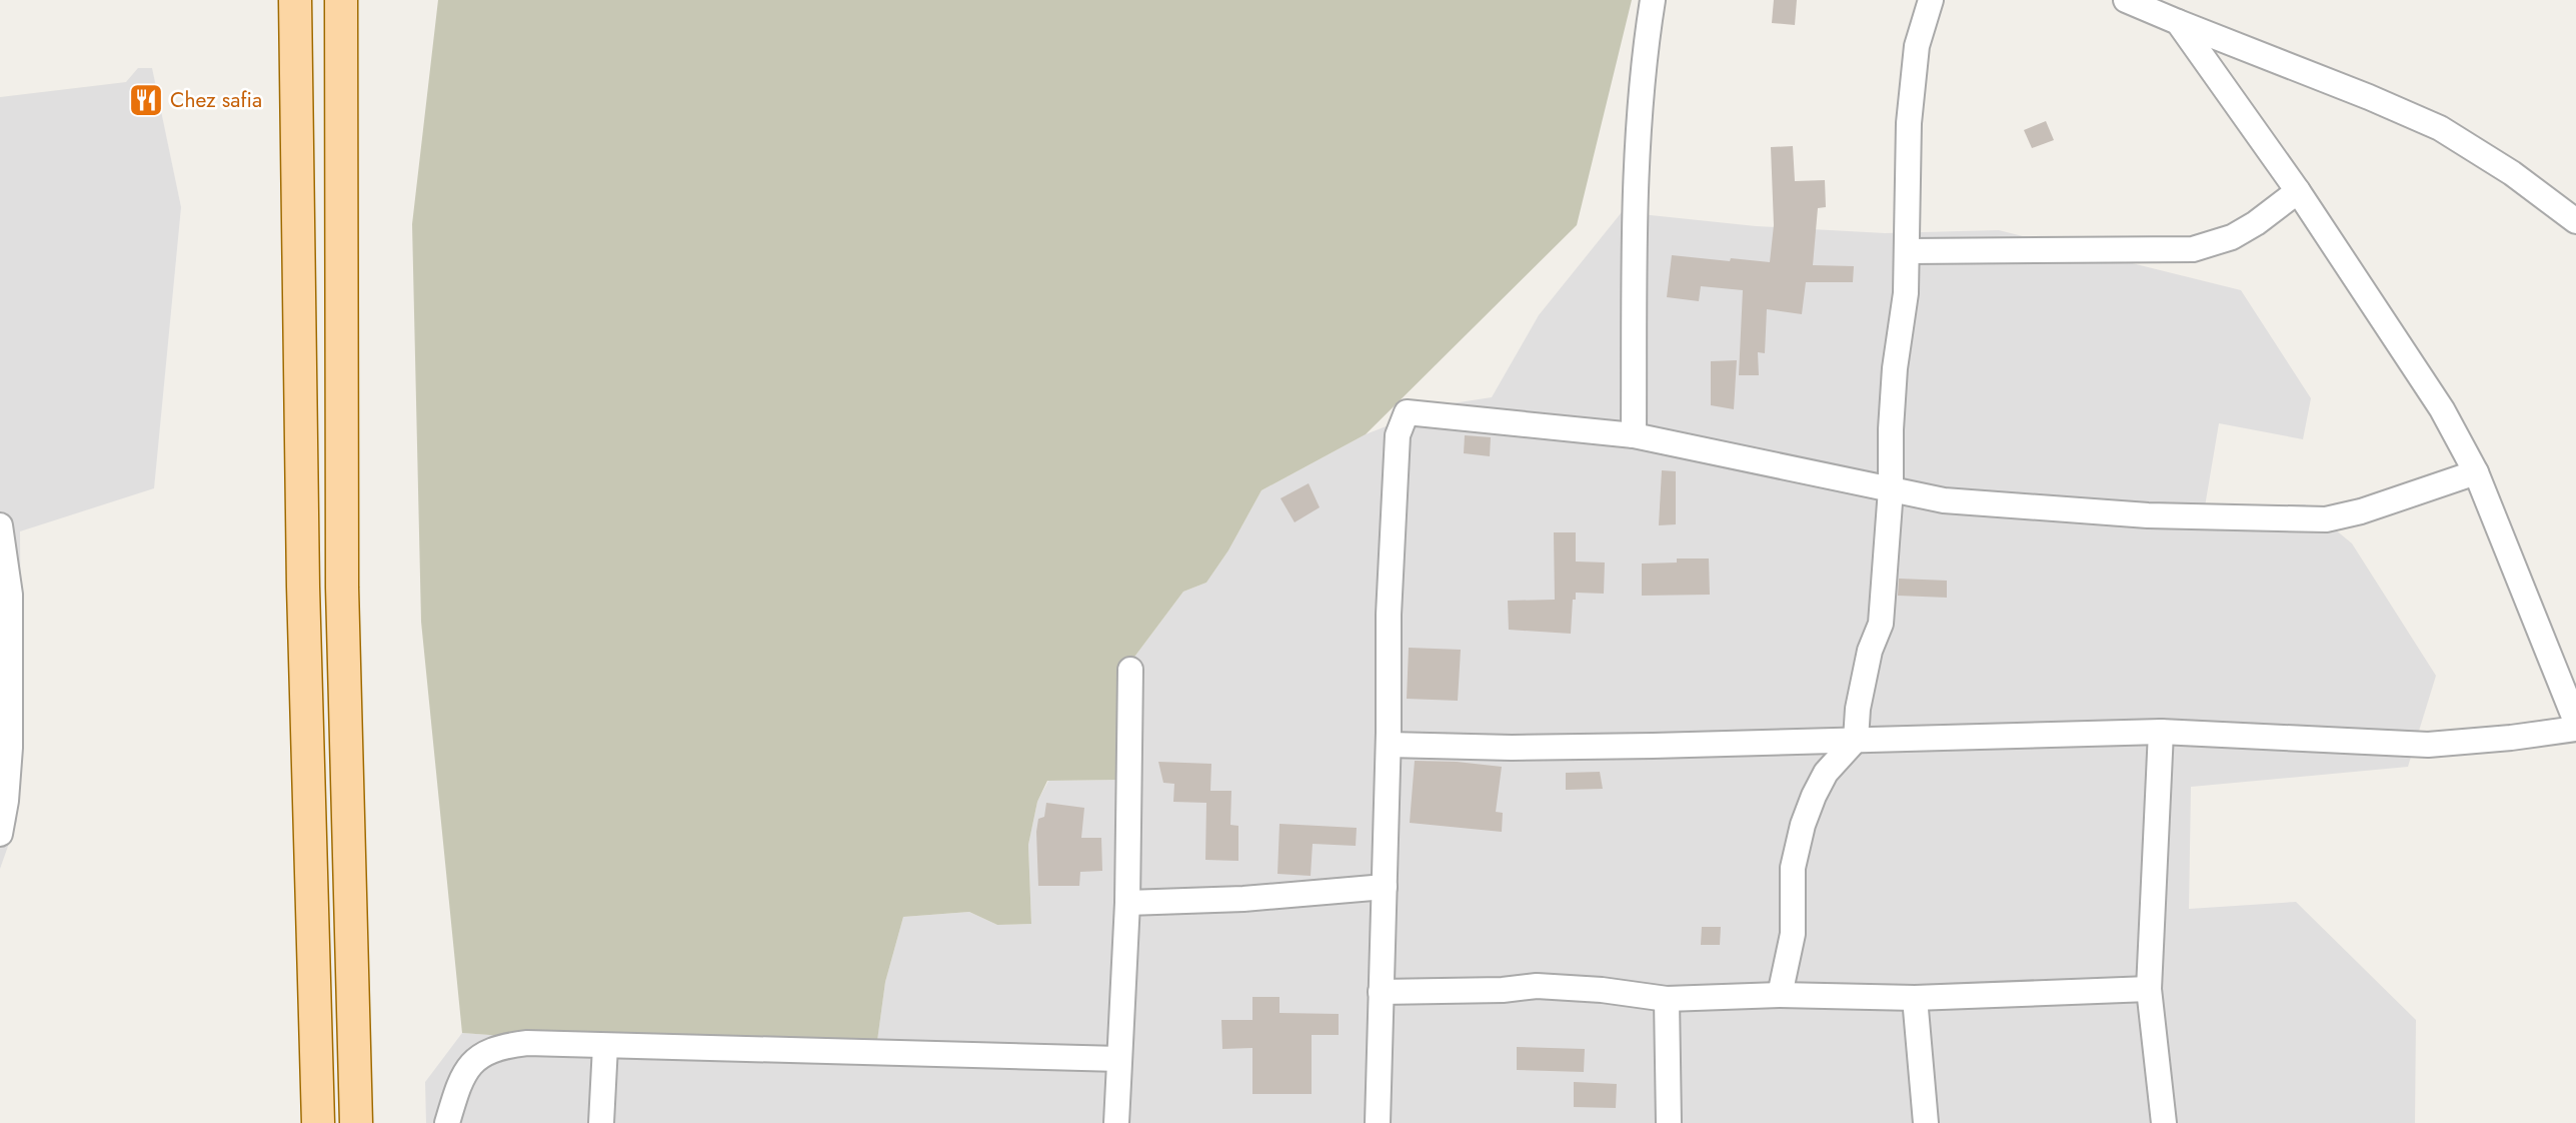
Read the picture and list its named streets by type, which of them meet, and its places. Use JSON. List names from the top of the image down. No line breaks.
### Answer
{"places":{"restaurant":["Chez safia"]}}
